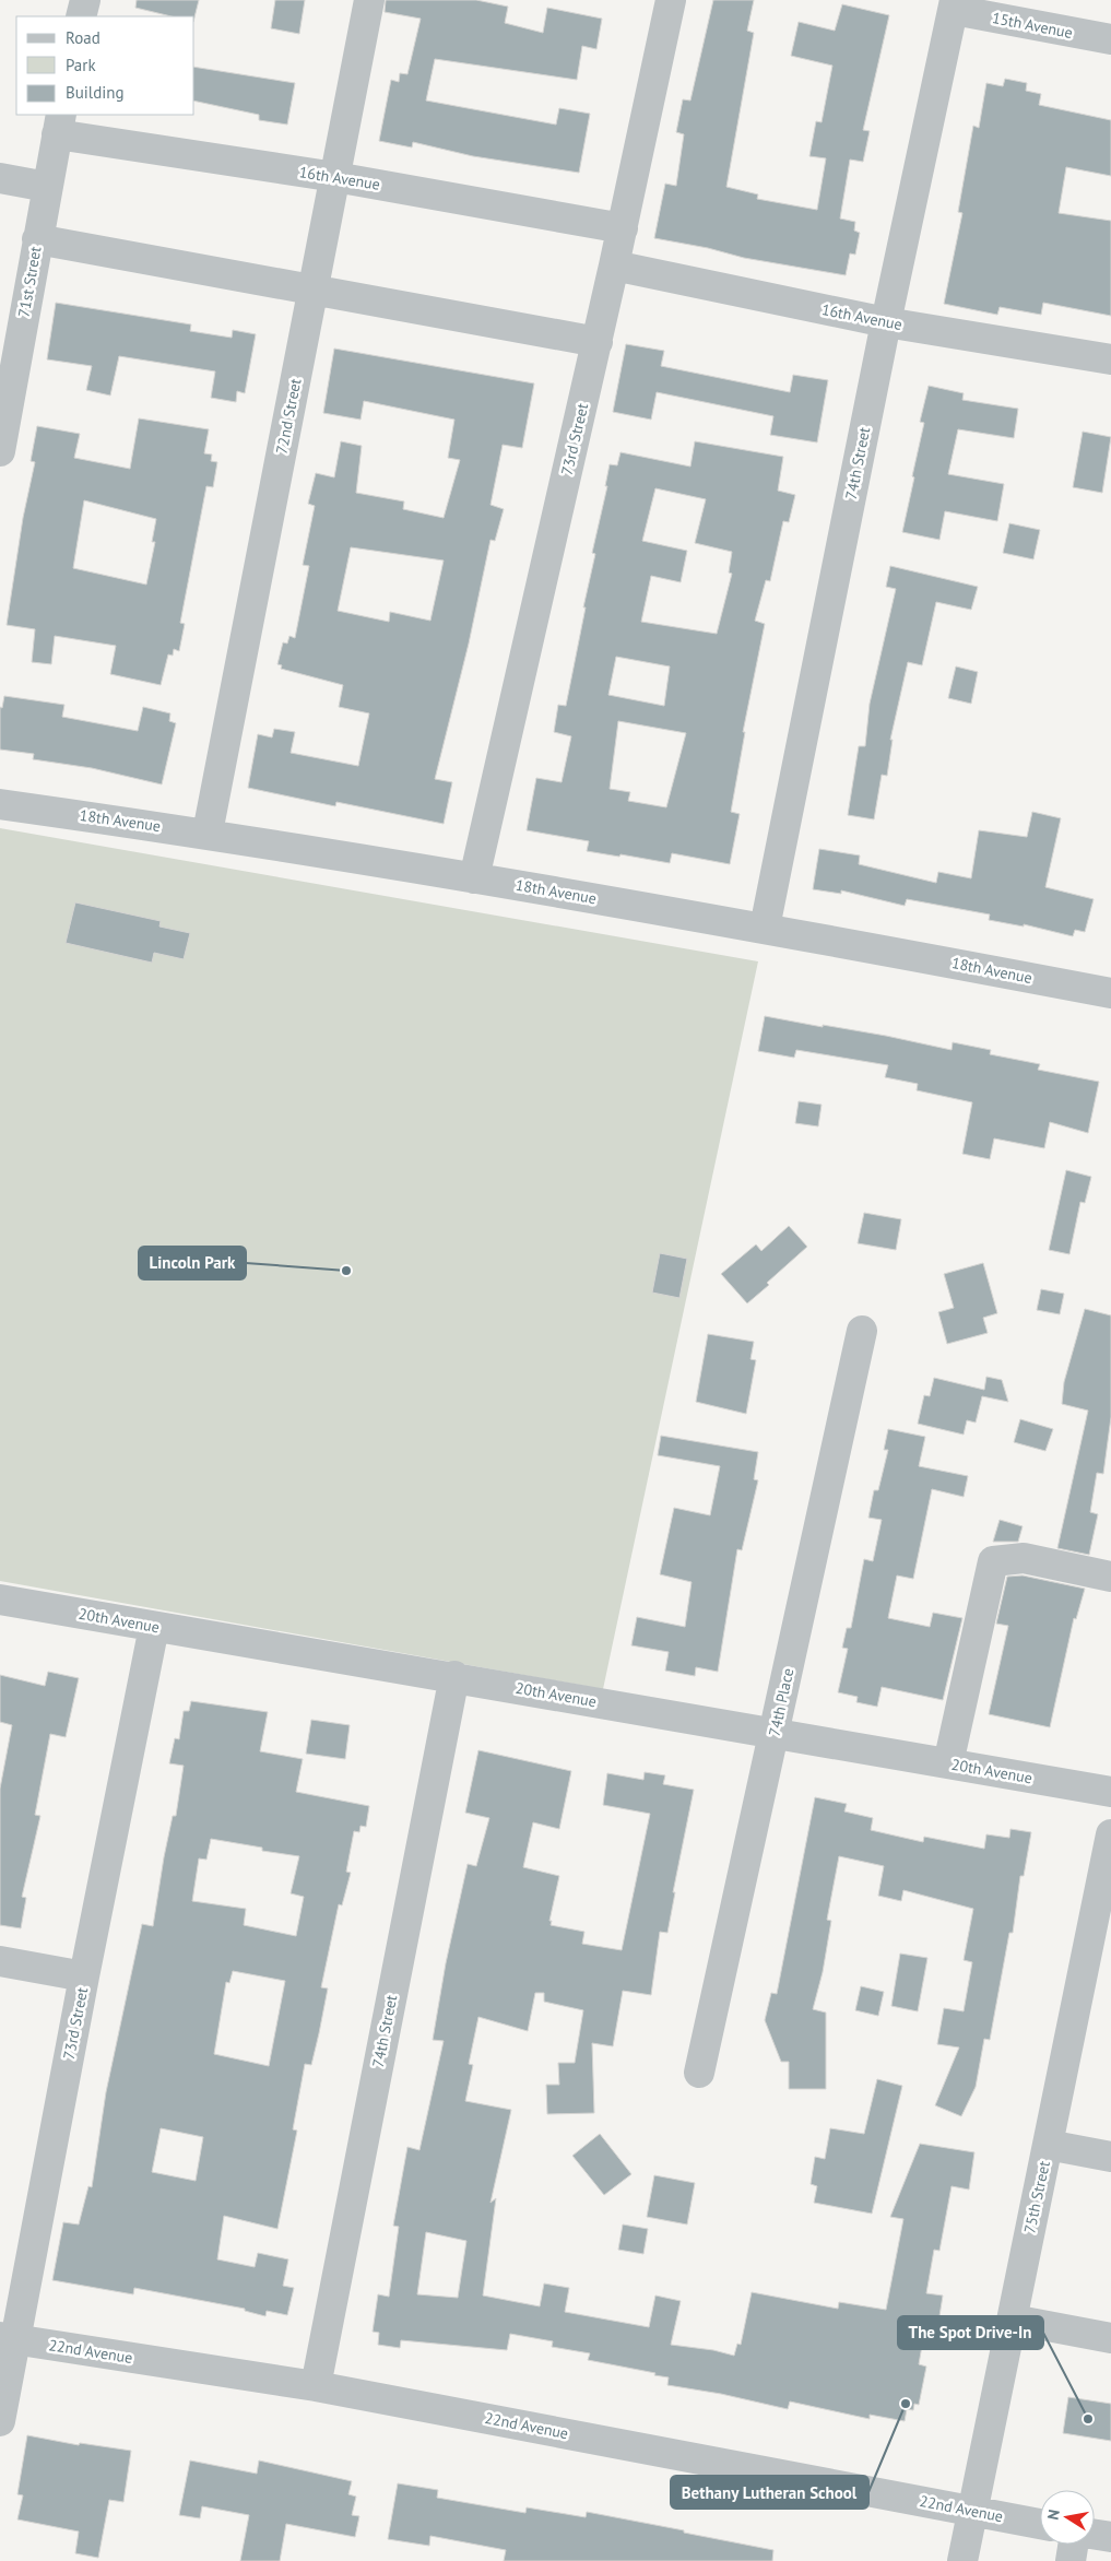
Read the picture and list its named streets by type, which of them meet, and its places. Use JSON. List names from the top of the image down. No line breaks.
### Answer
{"streets":{"street":["15th Avenue","16th Avenue","71st Street","72nd Street","73rd Street","74th Street","18th Avenue","20th Avenue","74th Place","75th Street","22nd Avenue"]},"crossings":[["15th Avenue","74th Street"],["16th Avenue","71st Street"],["16th Avenue","72nd Street"],["16th Avenue","73rd Street"],["16th Avenue","74th Street"],["72nd Street","18th Avenue"],["73rd Street","18th Avenue"],["73rd Street","20th Avenue"],["73rd Street","22nd Avenue"],["74th Street","18th Avenue"],["74th Street","20th Avenue"],["74th Street","22nd Avenue"],["20th Avenue","74th Place"],["75th Street","22nd Avenue"]],"places":["Lincoln Park","Bethany Lutheran School","The Spot Drive-In"],"legend":["Road","Park","Building"],"north":"left"}
